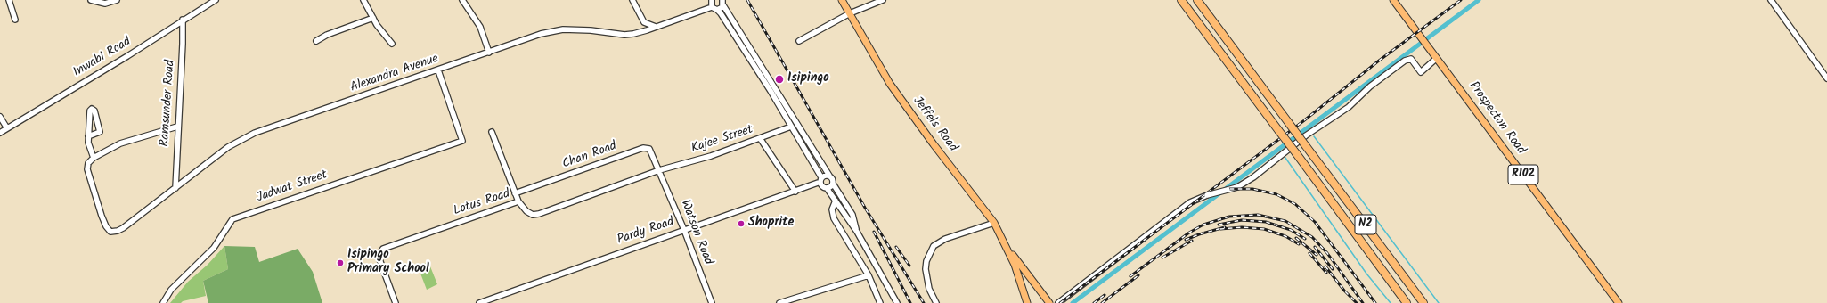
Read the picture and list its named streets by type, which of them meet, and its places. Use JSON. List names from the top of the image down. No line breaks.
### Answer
{"streets":{"highway":["N2"],"main road":["Prospecton Road","Jeffels Road","R102"],"street":["Inwabi Road","Alexandra Avenue","Ramsunder Road","Kajee Street","Chan Road","Jadwat Street","Lotus Road","Pardy Road","Watson Road"]},"crossings":[["Inwabi Road","Ramsunder Road"],["Alexandra Avenue","Ramsunder Road"],["Alexandra Avenue","Jadwat Street"],["Kajee Street","Chan Road"],["Kajee Street","Lotus Road"],["Kajee Street","Watson Road"],["Chan Road","Lotus Road"],["Chan Road","Watson Road"],["Lotus Road","Watson Road"],["Pardy Road","Watson Road"]],"places":["Isipingo","Shoprite","Isipingo Primary School"]}
